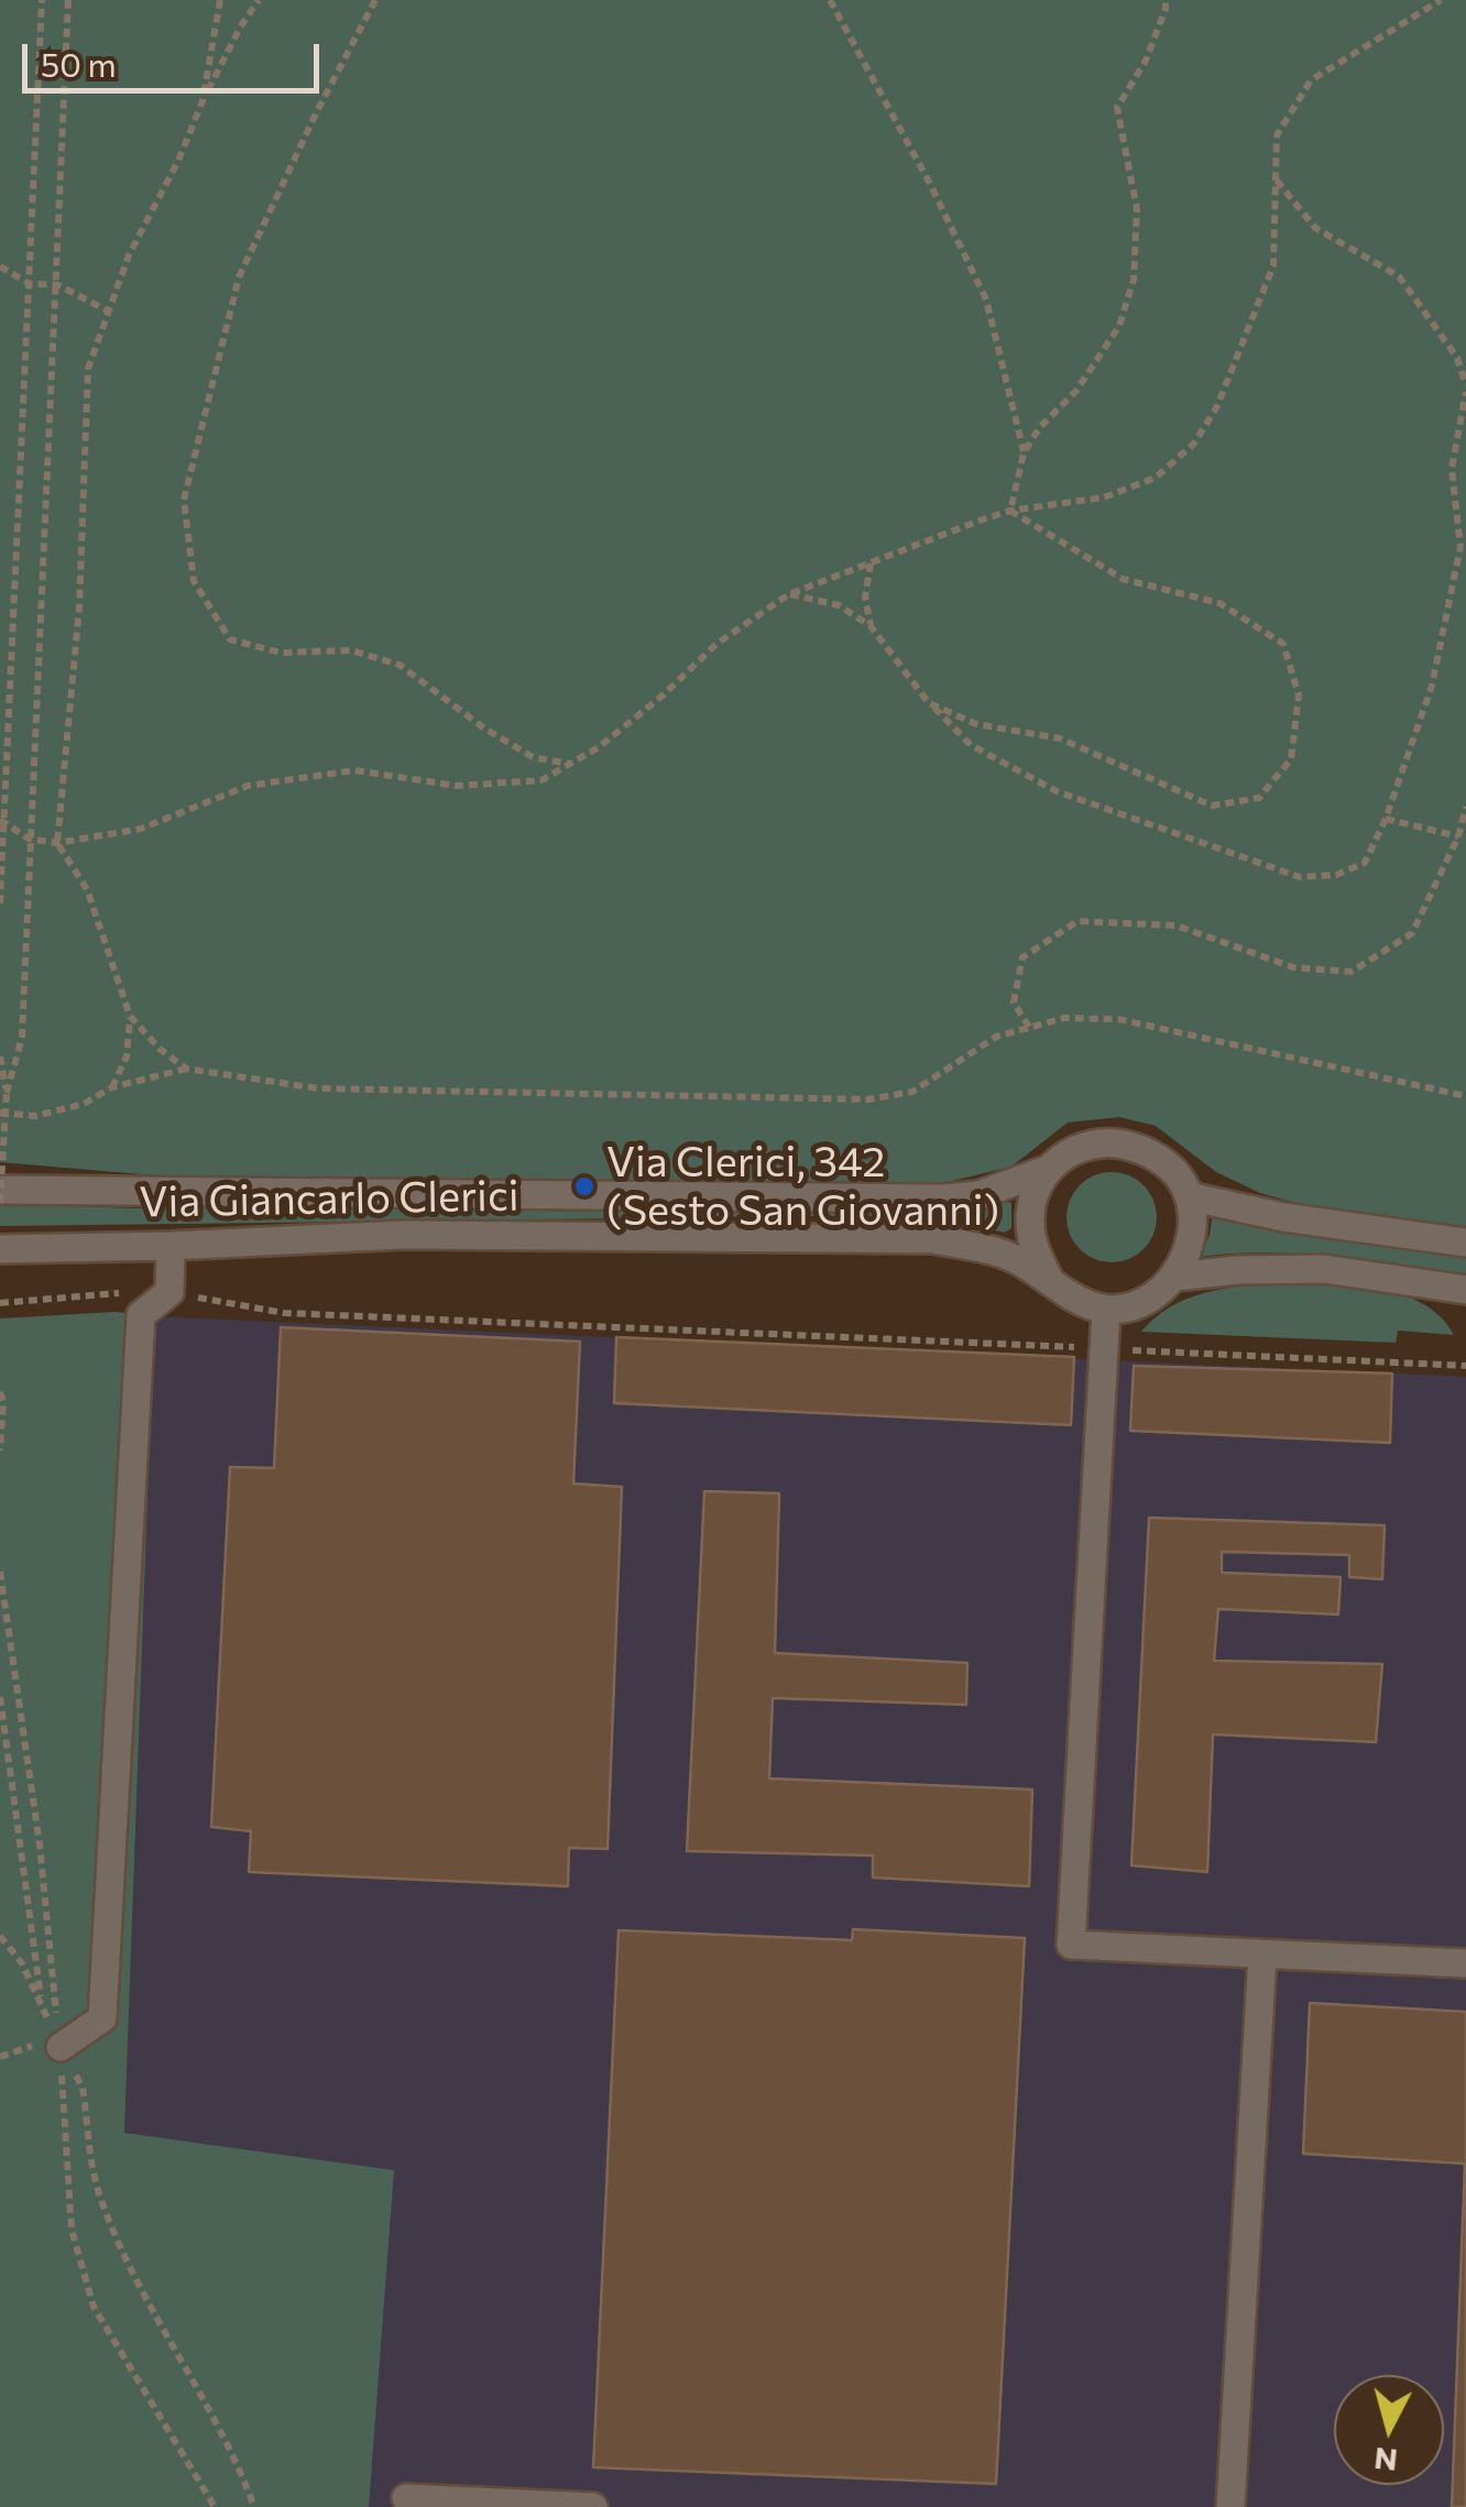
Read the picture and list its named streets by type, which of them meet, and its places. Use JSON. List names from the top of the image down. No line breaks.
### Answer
{"streets":{"street":["Via Giancarlo Clerici"]},"places":["Via Clerici, 342 (Sesto San Giovanni)"],"scale_bar":"50 m","north":"bottom"}
